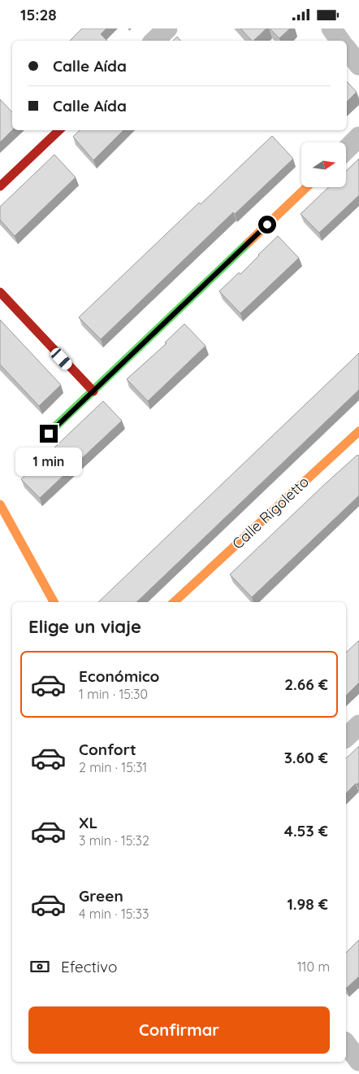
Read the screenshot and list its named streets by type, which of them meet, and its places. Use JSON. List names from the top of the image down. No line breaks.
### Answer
{"streets":{"street":["Calle Rigoletto"]},"north":"right","page":{"status":"15:28","banner":["Calle Aída","Calle Aída"],"bubble":"1 min","heading":"Elige un viaje","list":[{"name":"Económico","note":"1 min · 15:30","value":"2.66 €"},{"name":"Confort","note":"2 min · 15:31","value":"3.60 €"},{"name":"XL","note":"3 min · 15:32","value":"4.53 €"},{"name":"Green","note":"4 min · 15:33","value":"1.98 €"}],"pay":["Efectivo","110 m"],"buttons":"Confirmar"}}
